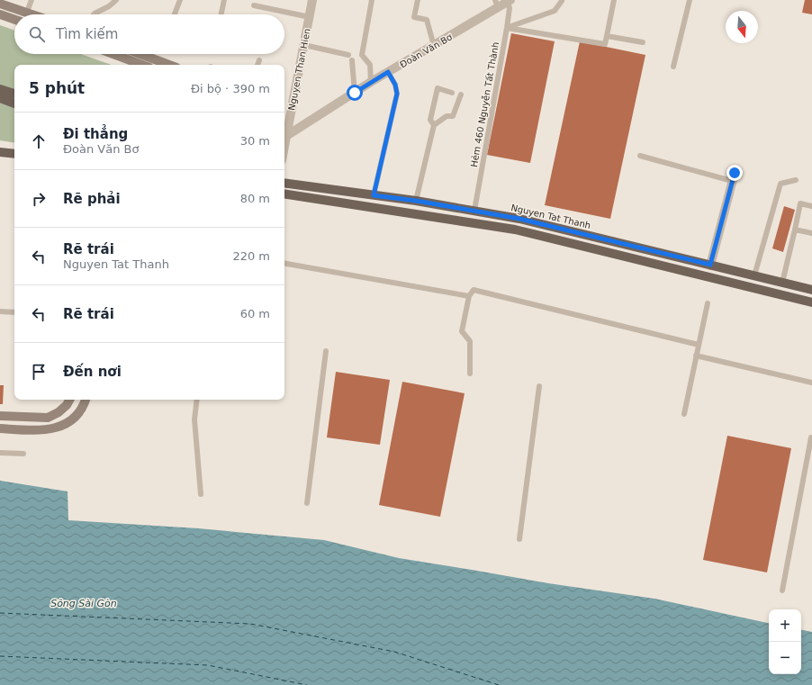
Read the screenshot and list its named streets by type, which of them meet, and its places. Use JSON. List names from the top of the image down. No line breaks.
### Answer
{"streets":{"main road":["Nguyen Tat Thanh"],"street":["Đoàn Văn Bơ","Nguyen Than Hien"],"lane":["Hẻm 460 Nguyễn Tất Thành"]},"crossings":[["Đoàn Văn Bơ","Nguyen Than Hien"],["Đoàn Văn Bơ","Hẻm 460 Nguyễn Tất Thành"],["Hẻm 460 Nguyễn Tất Thành","Nguyen Tat Thanh"]],"water":["Sông Sài Gòn"],"north":"bottom","page":{"search":"Tìm kiếm","heading":["5 phút","Đi bộ · 390 m"],"list":[["Đi thẳng","Đoàn Văn Bơ","30 m"],["Rẽ phải","80 m"],["Rẽ trái","Nguyen Tat Thanh","220 m"],["Rẽ trái","60 m"],"Đến nơi"],"map_buttons":["+","−"]}}
